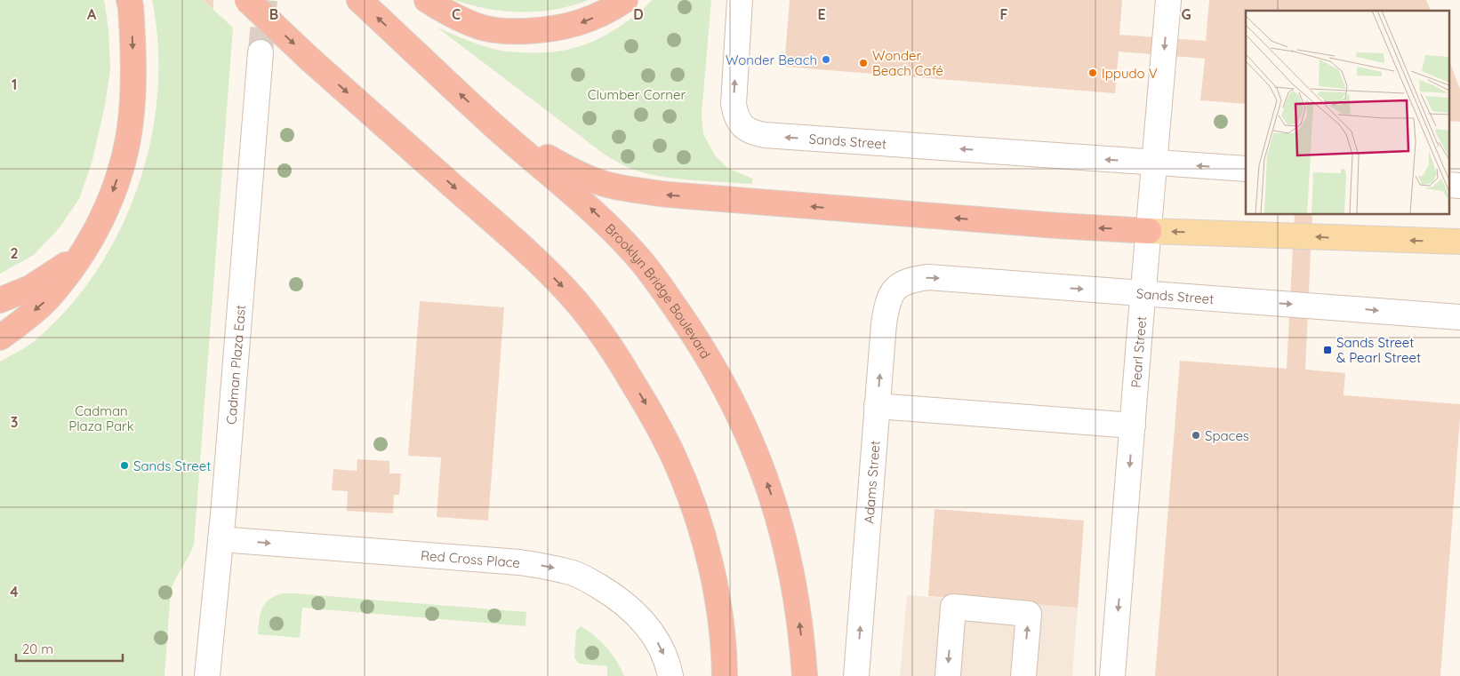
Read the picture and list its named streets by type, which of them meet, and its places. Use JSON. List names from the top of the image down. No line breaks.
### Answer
{"streets":{"highway":["Brooklyn Bridge Boulevard"],"street":["Sands Street","Pearl Street","Cadman Plaza East","Adams Street","Red Cross Place"]},"crossings":[["Sands Street","Pearl Street"],["Sands Street","Adams Street"],["Cadman Plaza East","Red Cross Place"]],"one_way":["Pearl Street","Adams Street","Red Cross Place"],"parks":["Clumber Corner","Cadman Plaza Park"],"places":{"other":["Wonder Beach","Wonder Beach Café","Ippudo V","Spaces","Sands Street"],"transit":["Sands Street & Pearl Street"]},"scale_bar":"20 m","grid":{"columns":["A","B","C","D","E","F","G"],"rows":["1","2","3","4"]}}
